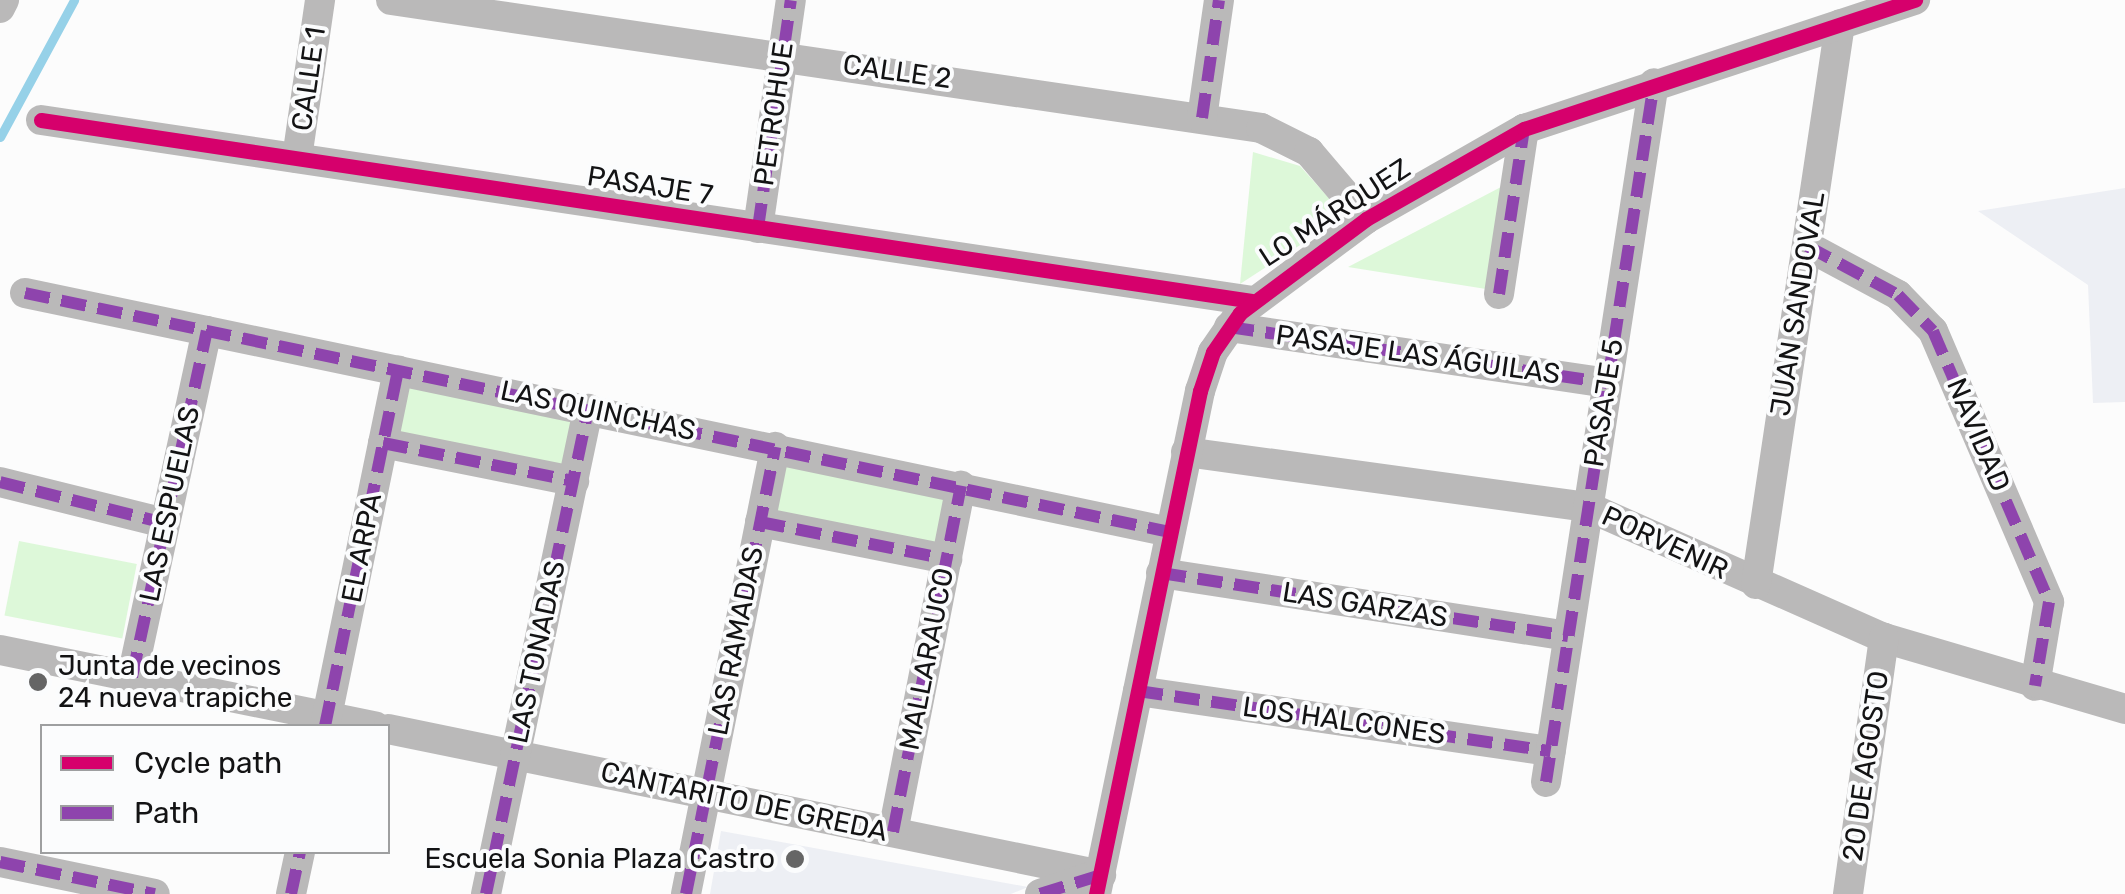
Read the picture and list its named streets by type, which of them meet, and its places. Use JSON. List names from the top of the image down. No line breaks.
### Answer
{"streets":{"street":["CALLE 2","CALLE 1","PETROHUE","PASAJE 7","LO MÁRQUEZ","JUAN SANDOVAL","PASAJE LAS ÁGUILAS","PASAJE 5","LAS QUINCHAS","NAVIDAD","LAS ESPUELAS","PORVENIR","EL ARPA","LAS GARZAS","LAS RAMADAS","LAS TONADAS","MALLARAUCO","LOS HALCONES","20 DE AGOSTO","CANTARITO DE GREDA"]},"crossings":[["CALLE 2","PETROHUE"],["CALLE 2","LO MÁRQUEZ"],["CALLE 1","PASAJE 7"],["PETROHUE","PASAJE 7"],["PASAJE 7","LO MÁRQUEZ"],["LO MÁRQUEZ","JUAN SANDOVAL"],["LO MÁRQUEZ","PASAJE LAS ÁGUILAS"],["LO MÁRQUEZ","PASAJE 5"],["LO MÁRQUEZ","LAS QUINCHAS"],["LO MÁRQUEZ","PORVENIR"],["LO MÁRQUEZ","LAS GARZAS"],["LO MÁRQUEZ","LOS HALCONES"],["LO MÁRQUEZ","CANTARITO DE GREDA"],["JUAN SANDOVAL","NAVIDAD"],["JUAN SANDOVAL","PORVENIR"],["PASAJE LAS ÁGUILAS","PASAJE 5"],["PASAJE 5","PORVENIR"],["PASAJE 5","LAS GARZAS"],["PASAJE 5","LOS HALCONES"],["LAS QUINCHAS","LAS ESPUELAS"],["LAS QUINCHAS","EL ARPA"],["LAS QUINCHAS","LAS RAMADAS"],["LAS QUINCHAS","LAS TONADAS"],["LAS QUINCHAS","MALLARAUCO"],["NAVIDAD","PORVENIR"],["PORVENIR","20 DE AGOSTO"],["LAS RAMADAS","CANTARITO DE GREDA"],["LAS TONADAS","CANTARITO DE GREDA"],["MALLARAUCO","CANTARITO DE GREDA"]],"places":["Junta de vecinos 24 nueva trapiche","Escuela Sonia Plaza Castro"],"legend":["Cycle path","Path"]}
